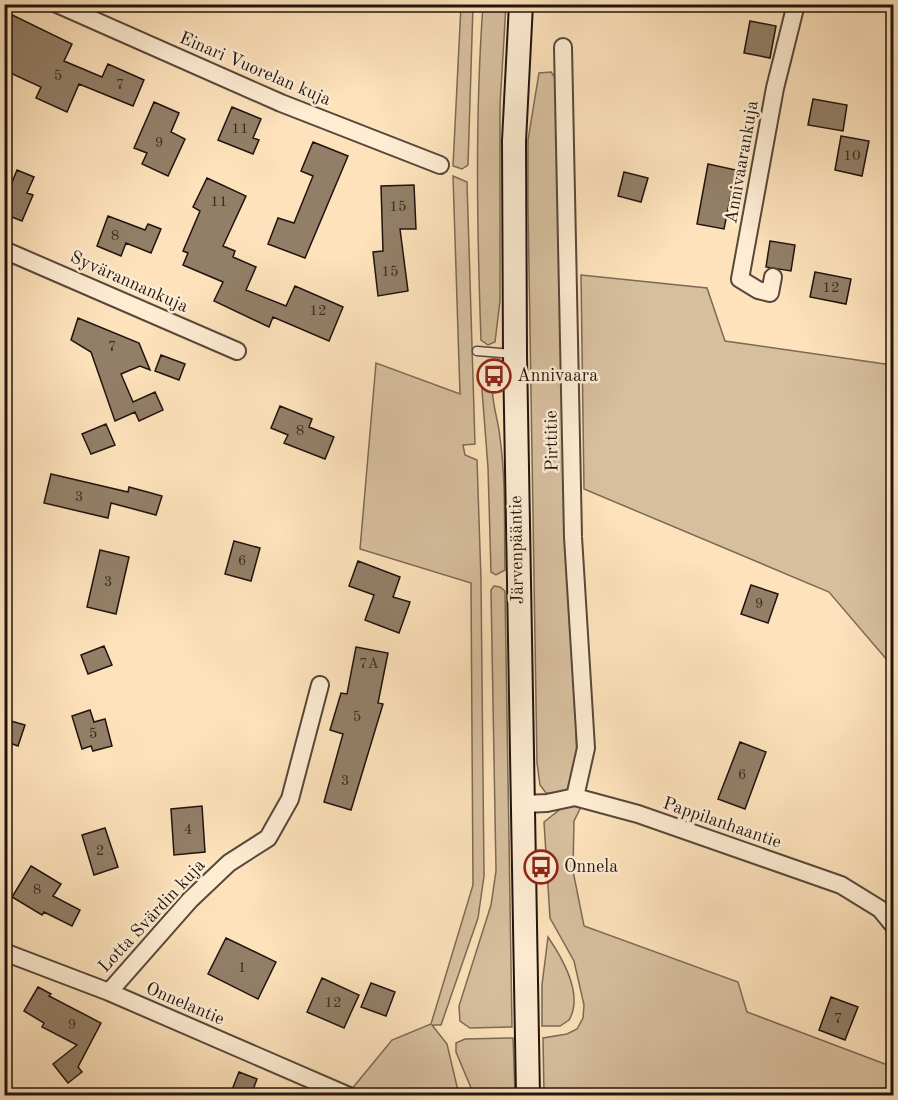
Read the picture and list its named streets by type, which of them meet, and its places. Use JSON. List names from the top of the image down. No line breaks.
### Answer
{"streets":{"main road":["Järvenpääntie"],"street":["Einari Vuorelan kuja","Annivaarankuja","Syvärannankuja","Pirttitie","Pappilanhaantie","Lotta Svärdin kuja","Onnelantie"]},"crossings":[["Pirttitie","Pappilanhaantie"],["Järvenpääntie","Pappilanhaantie"],["Lotta Svärdin kuja","Onnelantie"]],"places":{"bus stop":["Annivaara","Onnela"]},"house_numbers":["5","7","11","9","10","11","15","8","15","12","12","7","8","3","6","3","9","7A","5","5","6","3","4","2","8","1","12","7","9"]}
